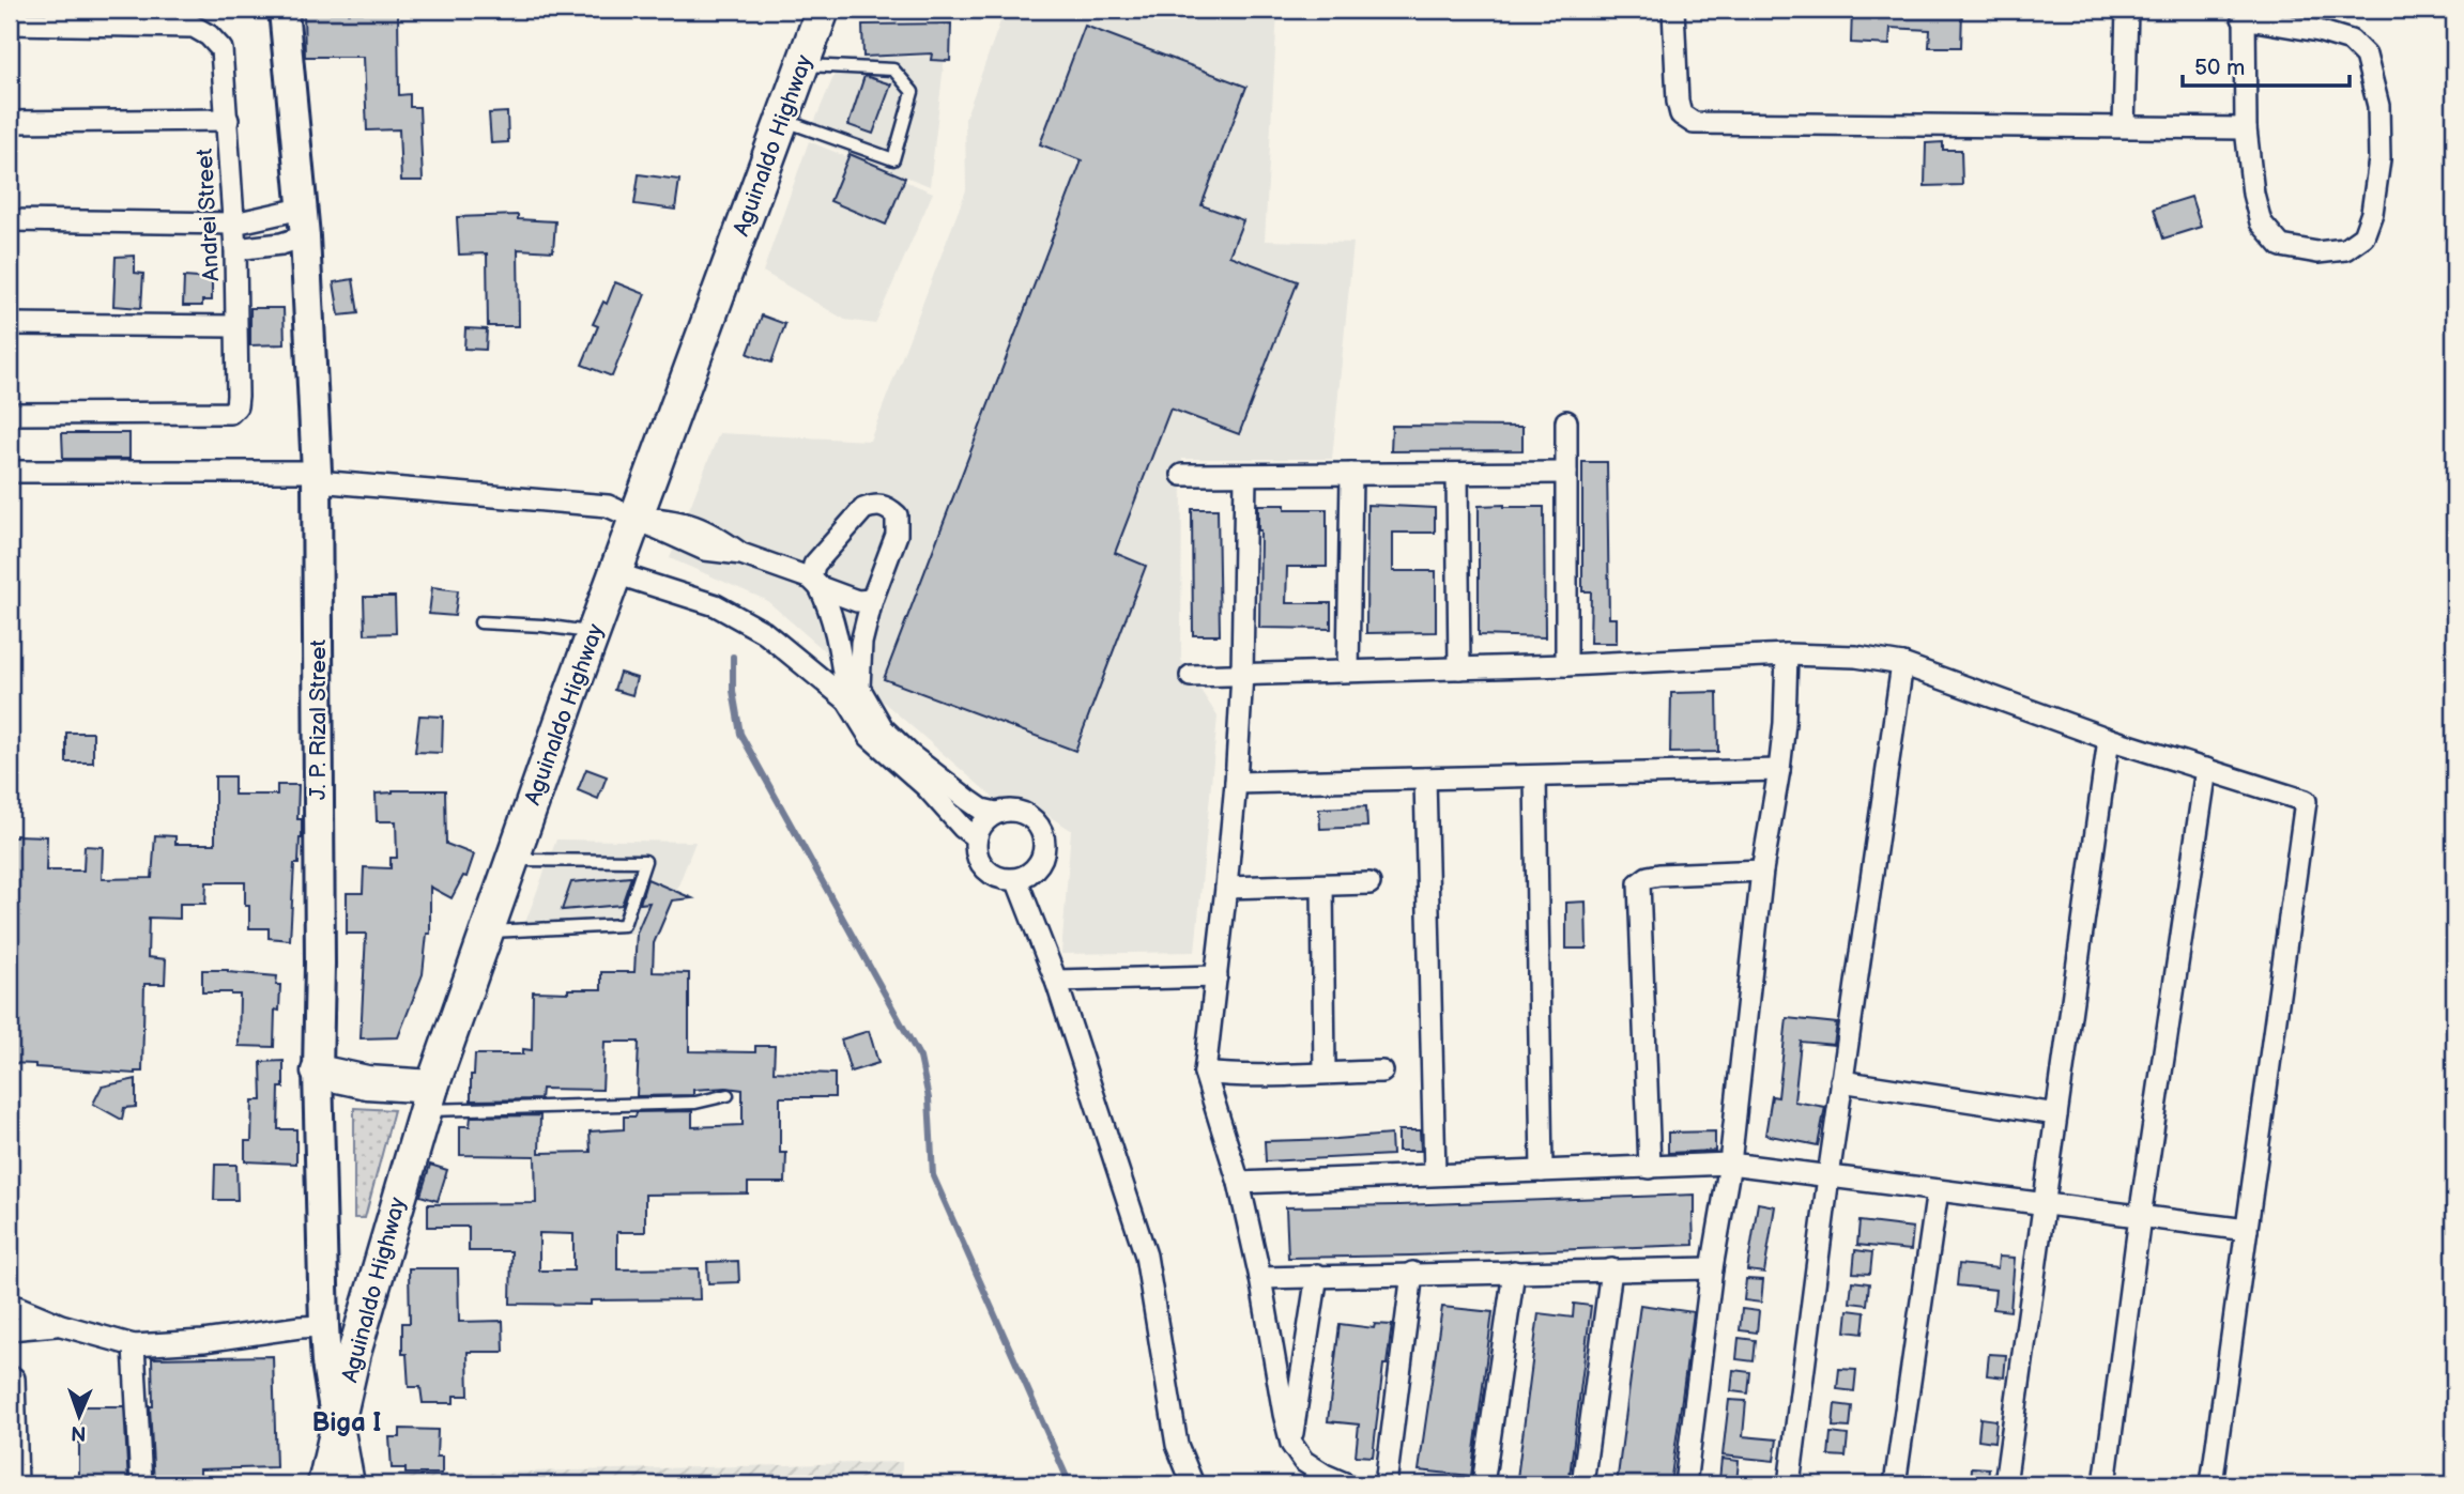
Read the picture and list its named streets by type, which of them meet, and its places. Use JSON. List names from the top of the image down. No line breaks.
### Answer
{"streets":{"main road":["Aguinaldo Highway","J. P. Rizal Street"],"street":["Andrei Street"]},"crossings":[["Aguinaldo Highway","J. P. Rizal Street"]],"districts":["Biga I"],"scale_bar":"50 m","north":"bottom"}
